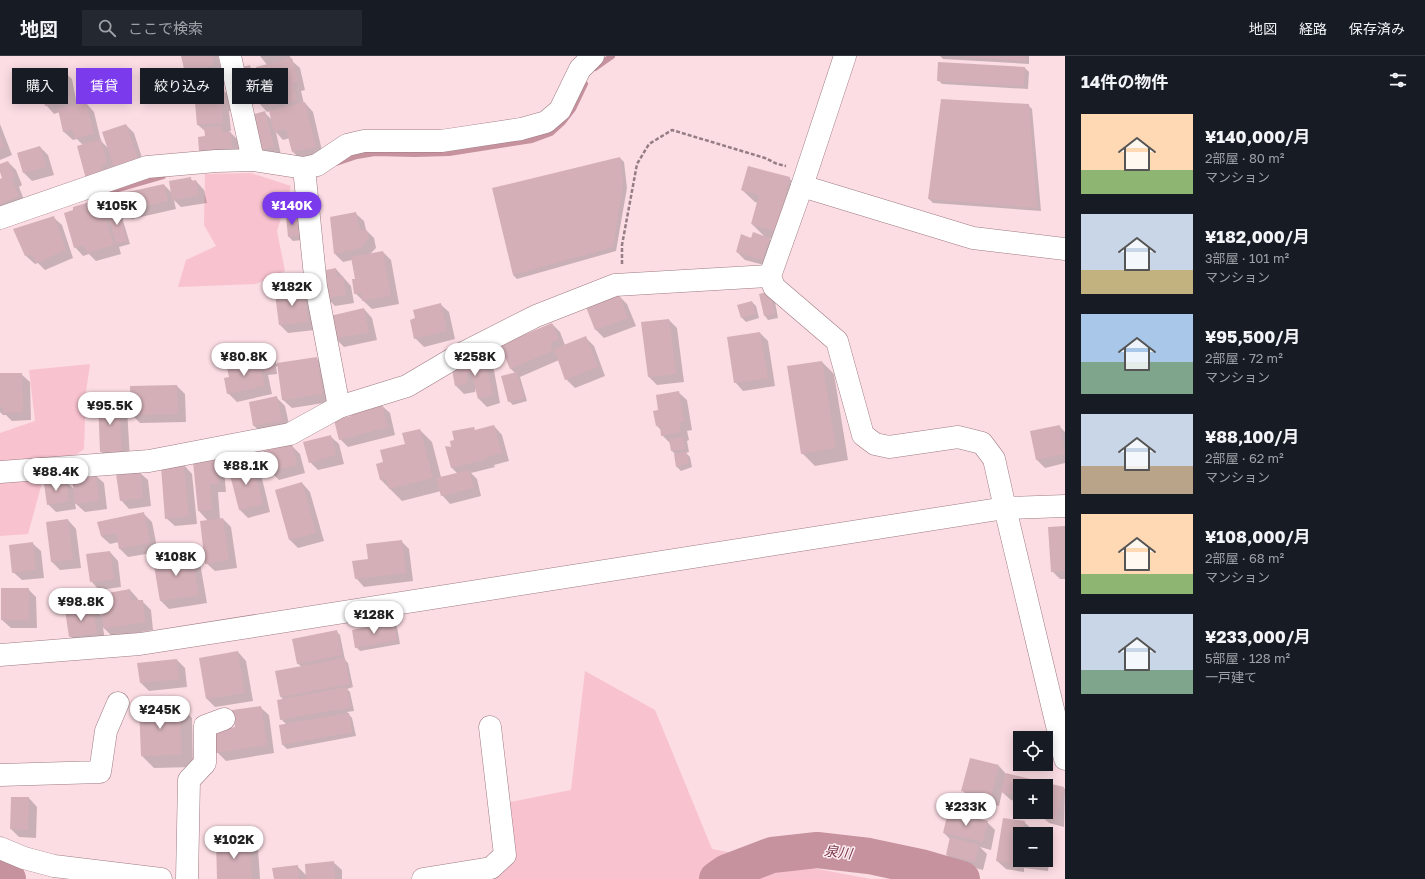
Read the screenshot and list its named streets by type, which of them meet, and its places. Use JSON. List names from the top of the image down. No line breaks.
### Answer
{"water":["泉川"],"page":{"header":"地図","search":"ここで検索","nav":["地図","経路","保存済み"],"heading":"14件の物件","chip":["購入","賃貸","絞り込み","新着"],"list":[{"name":"¥140,000/月","note":"2部屋 · 80 m² · マンション"},{"name":"¥182,000/月","note":"3部屋 · 101 m² · マンション"},{"name":"¥95,500/月","note":"2部屋 · 72 m² · マンション"},{"name":"¥88,100/月","note":"2部屋 · 62 m² · マンション"},{"name":"¥108,000/月","note":"2部屋 · 68 m² · マンション"},{"name":"¥233,000/月","note":"5部屋 · 128 m² · 一戸建て"}],"price":["¥105K","¥140K","¥182K","¥80.8K","¥258K","¥95.5K","¥88.1K","¥88.4K","¥108K","¥98.8K","¥128K","¥245K","¥233K","¥102K"],"map_buttons":["+","−"]}}
